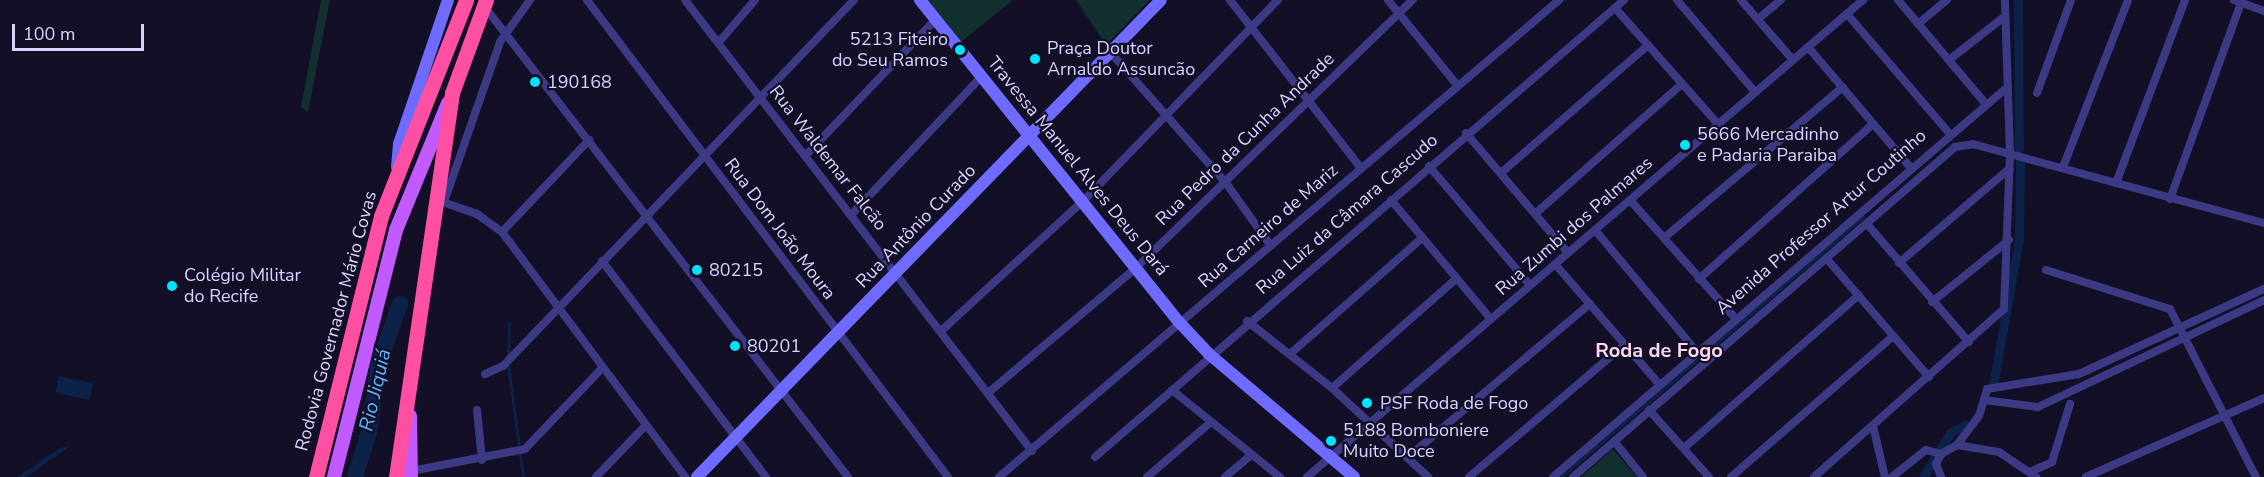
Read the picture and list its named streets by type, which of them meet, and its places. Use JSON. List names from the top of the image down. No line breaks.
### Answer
{"streets":{"highway":["Rodovia Governador Mário Covas"],"street":["Rua Pedro da Cunha Andrade","Rua Waldemar Falcão","Travessa Manuel Alves Deus Dará","Rua Luiz da Câmara Cascudo","Avenida Professor Artur Coutinho","Rua Antônio Curado","Rua Carneiro de Mariz","Rua Zumbi dos Palmares","Rua Dom João Moura"]},"crossings":[["Rua Pedro da Cunha Andrade","Rua Waldemar Falcão"],["Rua Pedro da Cunha Andrade","Travessa Manuel Alves Deus Dará"],["Rua Waldemar Falcão","Rua Antônio Curado"],["Rua Waldemar Falcão","Rua Carneiro de Mariz"],["Travessa Manuel Alves Deus Dará","Rua Luiz da Câmara Cascudo"],["Travessa Manuel Alves Deus Dará","Rua Antônio Curado"],["Travessa Manuel Alves Deus Dará","Rua Carneiro de Mariz"],["Travessa Manuel Alves Deus Dará","Rua Zumbi dos Palmares"],["Rua Antônio Curado","Rua Dom João Moura"]],"districts":["Roda de Fogo"],"water":["Rio Jiquiá"],"places":["5213 Fiteiro do Seu Ramos","Praça Doutor Arnaldo Assuncão","190168","5666 Mercadinho e Padaria Paraiba","80215","Colégio Militar do Recife","80201","PSF Roda de Fogo","5188 Bomboniere Muito Doce"],"scale_bar":"100 m"}
